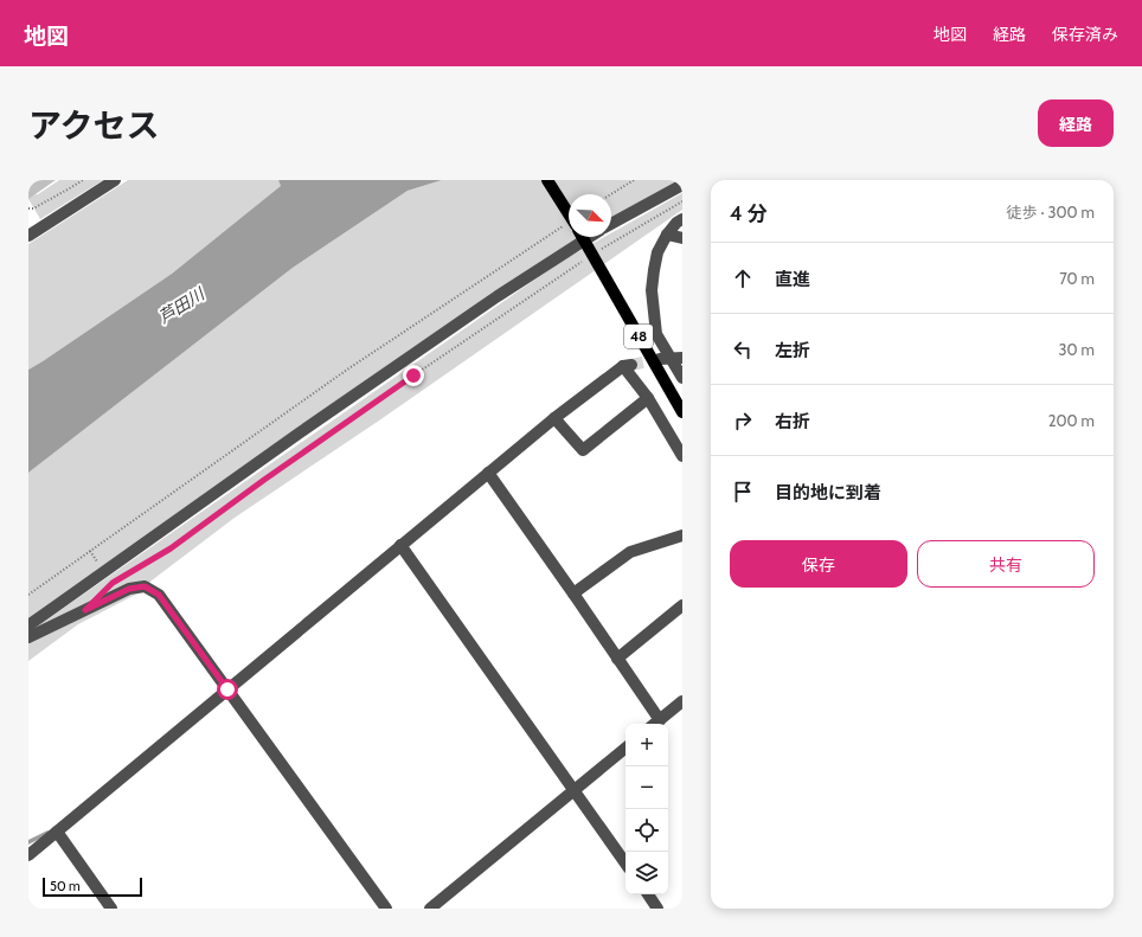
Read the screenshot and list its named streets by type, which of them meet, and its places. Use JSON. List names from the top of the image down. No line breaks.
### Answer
{"streets":{"main road":["48"]},"water":["芦田川"],"scale_bar":"50 m","north":"bottom right","page":{"header":"地図","nav":["地図","経路","保存済み"],"title":"アクセス","buttons":["経路",["保存","共有"]],"heading":["4 分","徒歩 · 300 m"],"list":[["直進","70 m"],["左折","30 m"],["右折","200 m"],"目的地に到着"],"map_buttons":["+","−"],"scale":"50 m"}}
